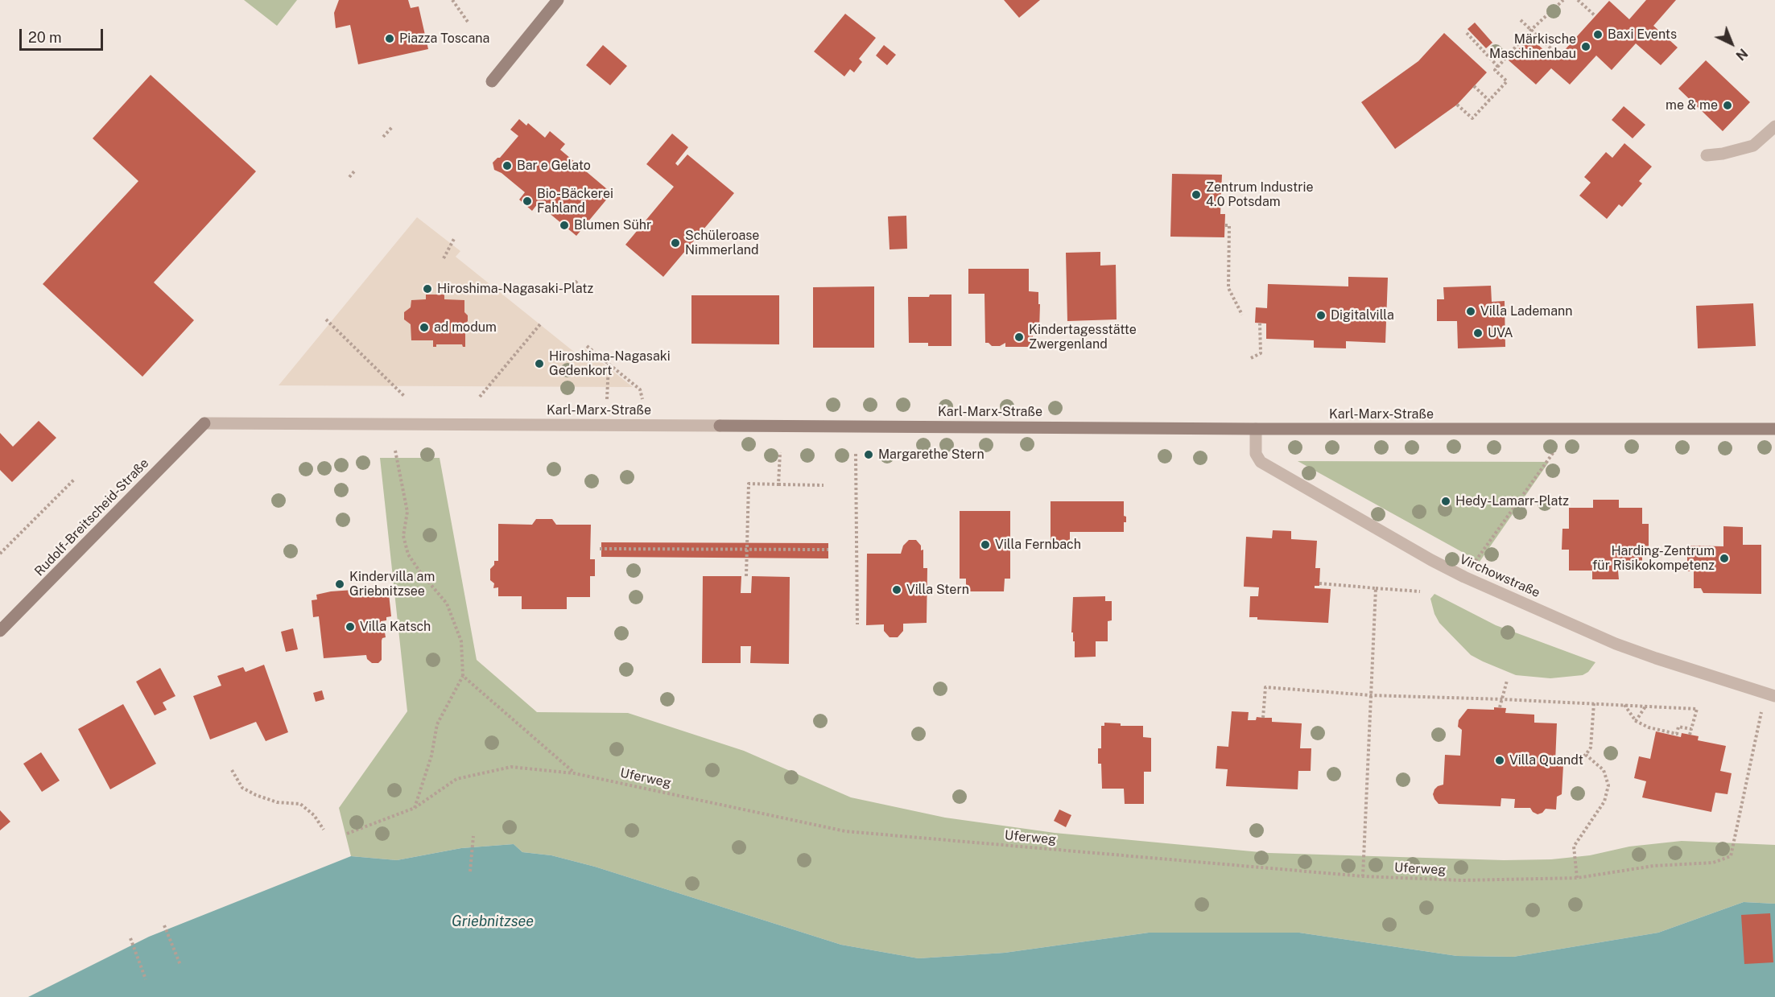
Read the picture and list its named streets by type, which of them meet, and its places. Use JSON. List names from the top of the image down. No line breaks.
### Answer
{"streets":{"street":["Karl-Marx-Straße","Rudolf-Breitscheid-Straße","Virchowstraße"],"path":["Uferweg"]},"crossings":[["Karl-Marx-Straße","Rudolf-Breitscheid-Straße"],["Karl-Marx-Straße","Virchowstraße"],["Virchowstraße","Uferweg"]],"water":["Griebnitzsee"],"places":["Baxi Events","Piazza Toscana","Märkische Maschinenbau","me & me","Bar e Gelato","Zentrum Industrie 4.0 Potsdam","Bio-Bäckerei Fahland","Blumen Sühr","Schüleroase Nimmerland","Hiroshima-Nagasaki-Platz","Villa Lademann","Digitalvilla","ad modum","UVA","Kindertagesstätte Zwergenland","Hiroshima-Nagasaki Gedenkort","Margarethe Stern","Hedy-Lamarr-Platz","Villa Fernbach","Harding-Zentrum für Risikokompetenz","Kindervilla am Griebnitzsee","Villa Stern","Villa Katsch","Villa Quandt"],"scale_bar":"20 m","north":"bottom right"}
